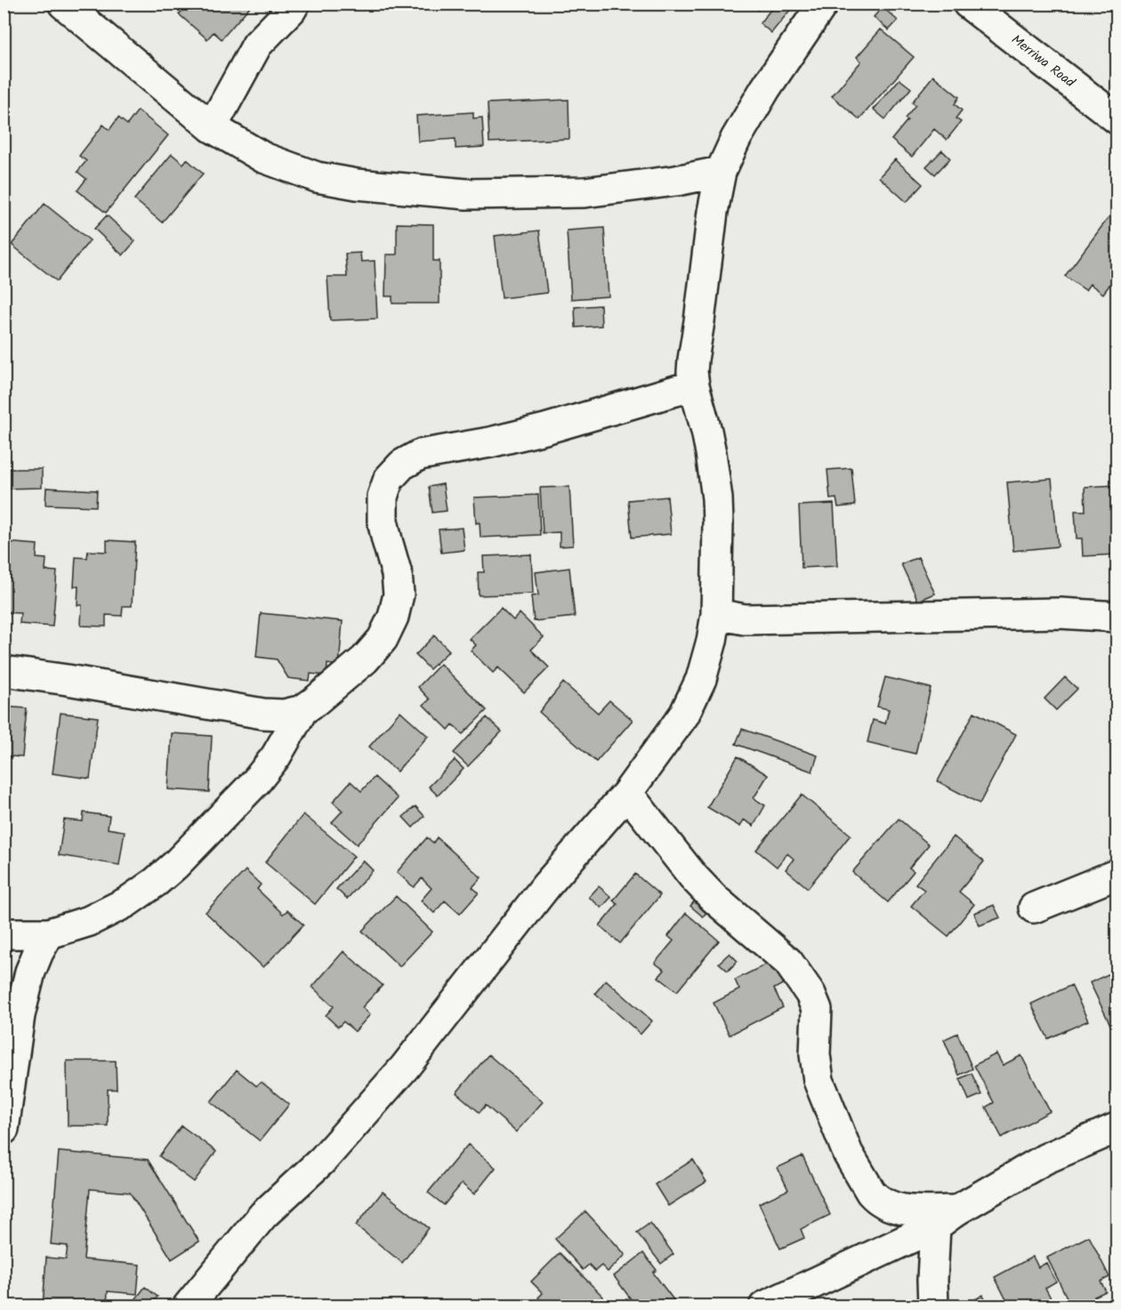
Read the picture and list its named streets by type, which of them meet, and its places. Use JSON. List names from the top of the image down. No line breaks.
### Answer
{"streets":{"street":["Merriwa Road"]}}
